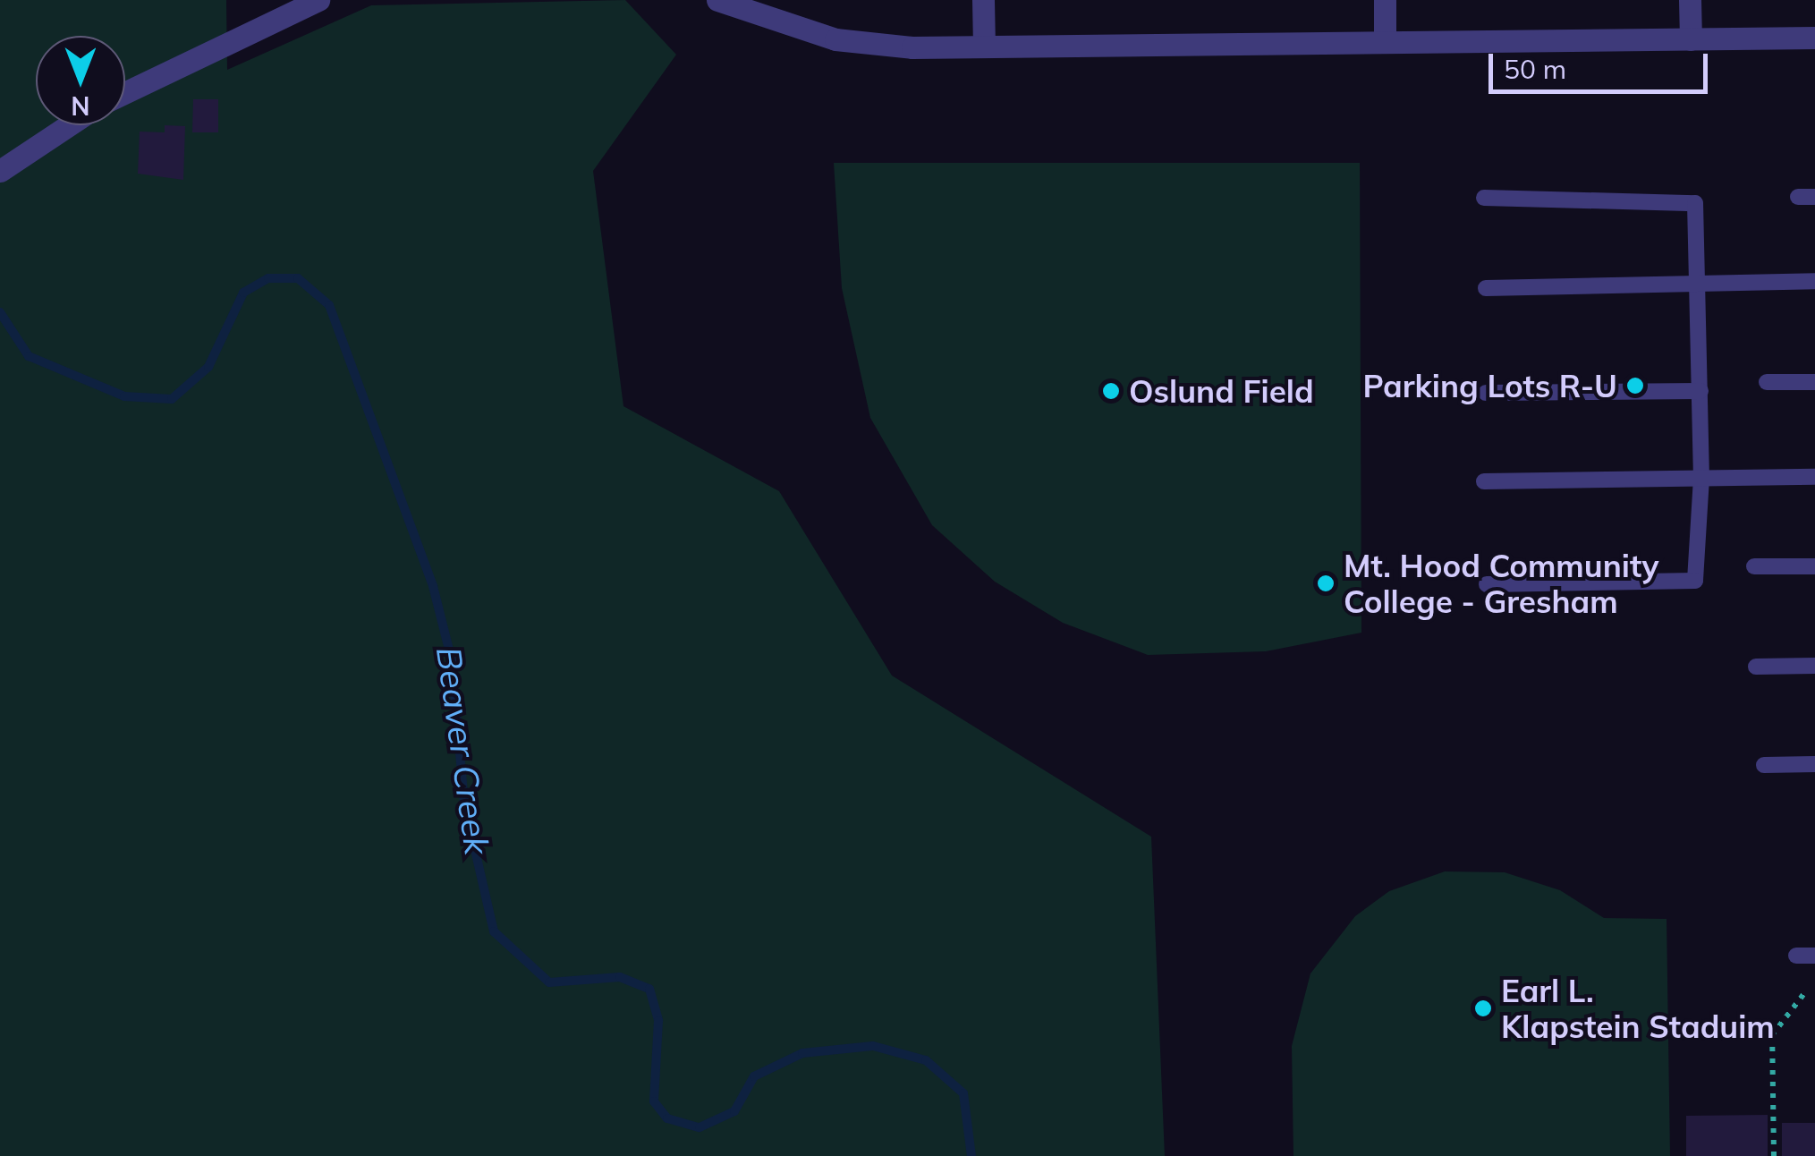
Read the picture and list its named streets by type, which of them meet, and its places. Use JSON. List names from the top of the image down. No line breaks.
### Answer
{"water":["Beaver Creek"],"places":["Parking Lots R-U","Oslund Field","Mt. Hood Community College - Gresham","Earl L. Klapstein Staduim"],"scale_bar":"50 m","north":"bottom"}
